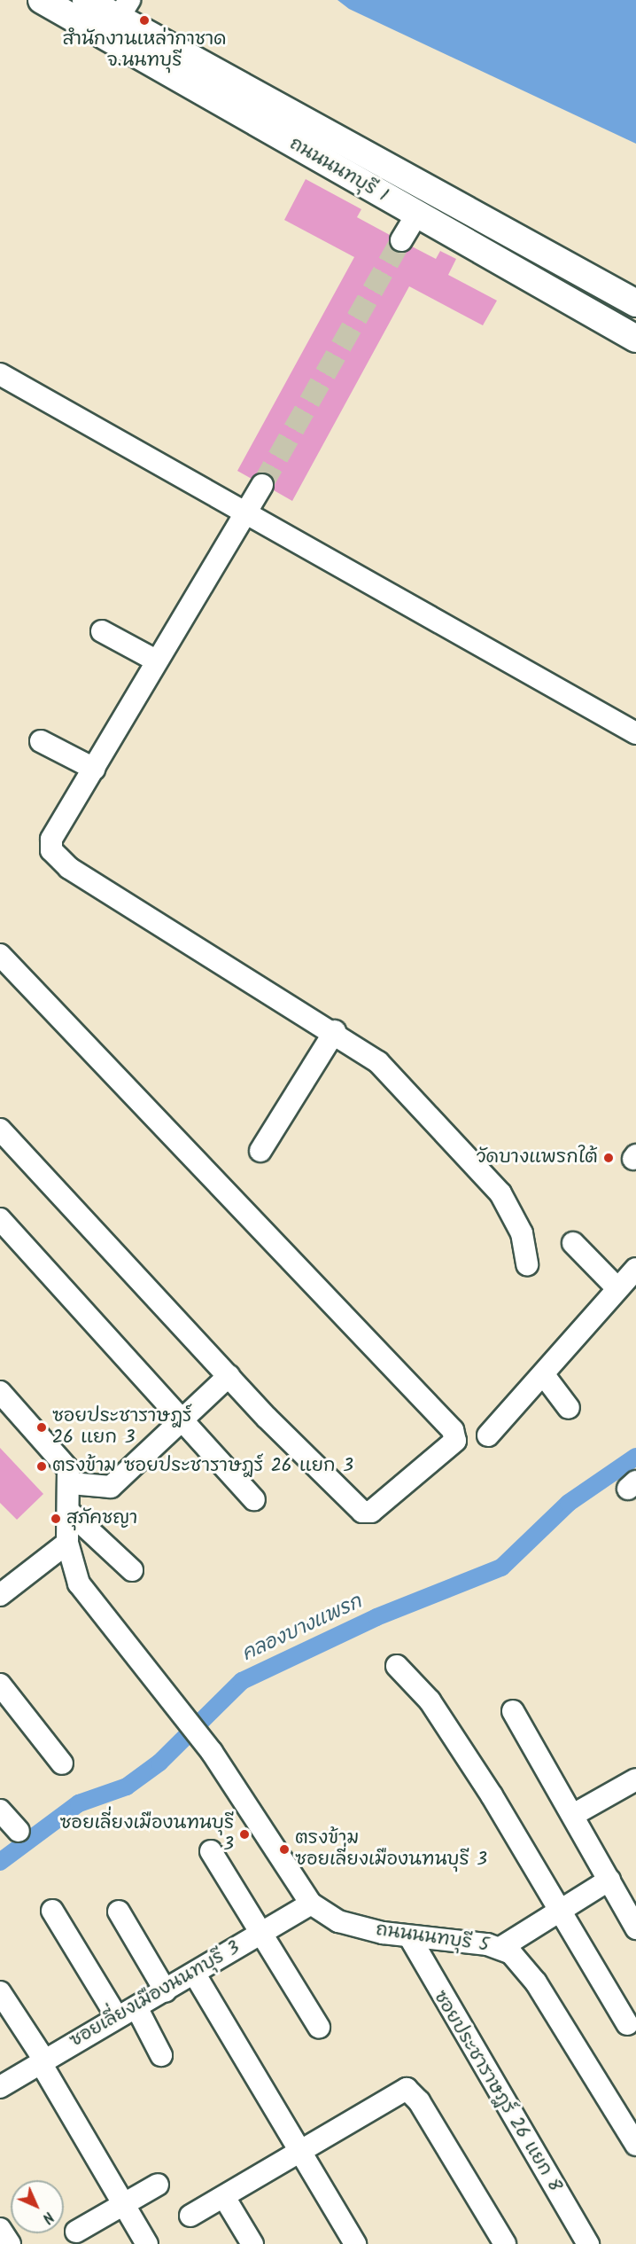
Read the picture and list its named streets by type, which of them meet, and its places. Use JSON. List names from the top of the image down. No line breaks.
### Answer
{"streets":{"main road":["ถนนนนทบุรี 1"],"street":["ถนนนนทบุรี 5","ซอยเลี่ยงเมืองนนทบุรี 3","ซอยประชาราษฎร์ 26 แยก 8"]},"crossings":[["ถนนนนทบุรี 5","ซอยเลี่ยงเมืองนนทบุรี 3"],["ถนนนนทบุรี 5","ซอยประชาราษฎร์ 26 แยก 8"]],"water":["คลองบางแพรก"],"places":["สำนักงานเหล่ากาชาด จ.นนทบุรี","วัดบางแพรกใต้","ซอยประชาราษฎร์ 26 แยก 3","ตรงข้าม ซอยประชาราษฎร์ 26 แยก 3","สุภัคชญา","ซอยเลี่ยงเมืองนทนบุรี 3","ตรงข้าม ซอยเลี่ยงเมืองนทนบุรี 3"],"north":"bottom right"}
